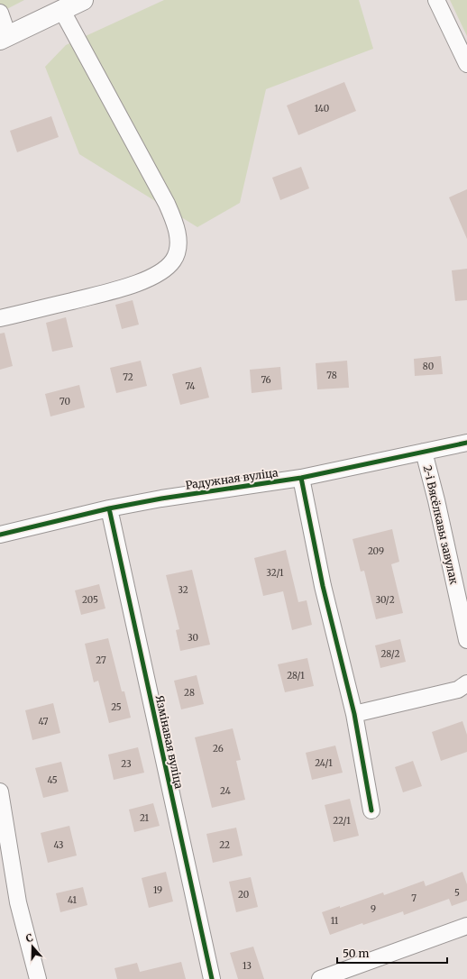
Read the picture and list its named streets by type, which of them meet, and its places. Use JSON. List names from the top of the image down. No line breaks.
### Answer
{"streets":{"street":["Радужная вуліца","2-і Вясёлкавы завулак","Язмінавая вуліца"]},"crossings":[["Радужная вуліца","2-і Вясёлкавы завулак"],["Радужная вуліца","Язмінавая вуліца"]],"house_numbers":["140","80","78","72","76","74","70","209","32/1","32","205","30/2","30","28/2","27","28/1","28","25","47","26","24/1","23","45","24","21","22/1","43","22","19","5","20","7","41","9","11","13"],"scale_bar":"50 m","north":"top"}
